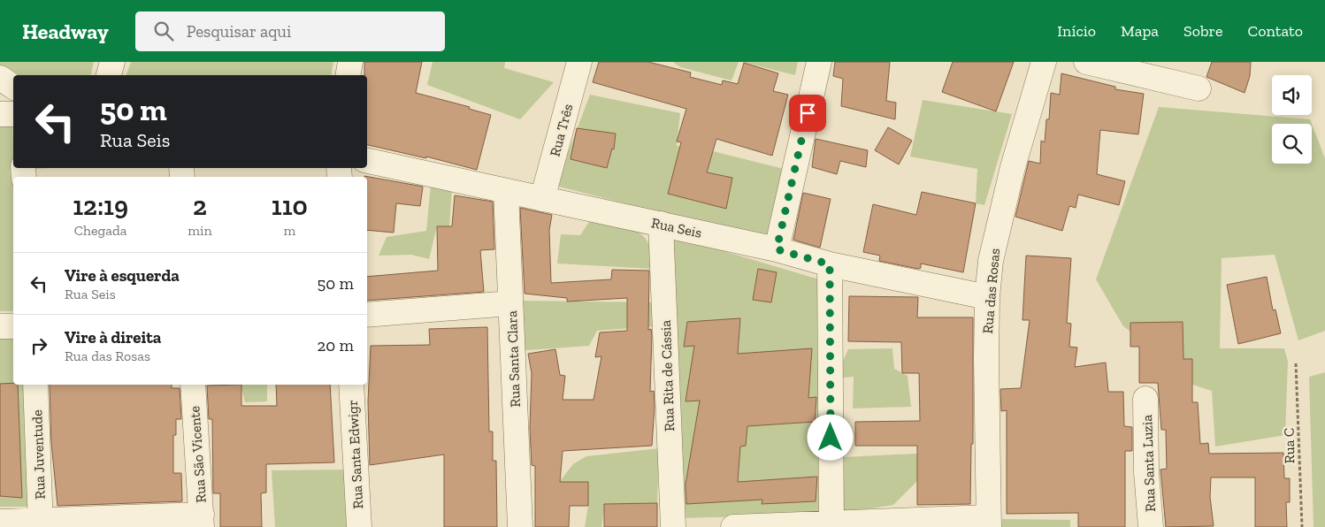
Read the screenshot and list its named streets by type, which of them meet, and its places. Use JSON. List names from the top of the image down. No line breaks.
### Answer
{"streets":{"street":["Rua Três","Rua Seis","Rua das Rosas","Rua Santa Clara","Rua Rita de Cássia","Rua Juventude","Rua São Vicente","Rua Santa Edwigr","Rua Santa Luzia"],"path":["Rua C"]},"crossings":[["Rua Três","Rua Seis"],["Rua Seis","Rua das Rosas"],["Rua Seis","Rua Santa Clara"],["Rua Seis","Rua Rita de Cássia"]],"page":{"header":"Headway","search":"Pesquisar aqui","nav":["Início","Mapa","Sobre","Contato"],"turn":["50 m","Rua Seis"],"eta":["12:19","Chegada","2","min","110","m"],"list":[{"name":"Vire à esquerda","note":"Rua Seis","value":"50 m"},{"name":"Vire à direita","note":"Rua das Rosas","value":"20 m"}]}}
